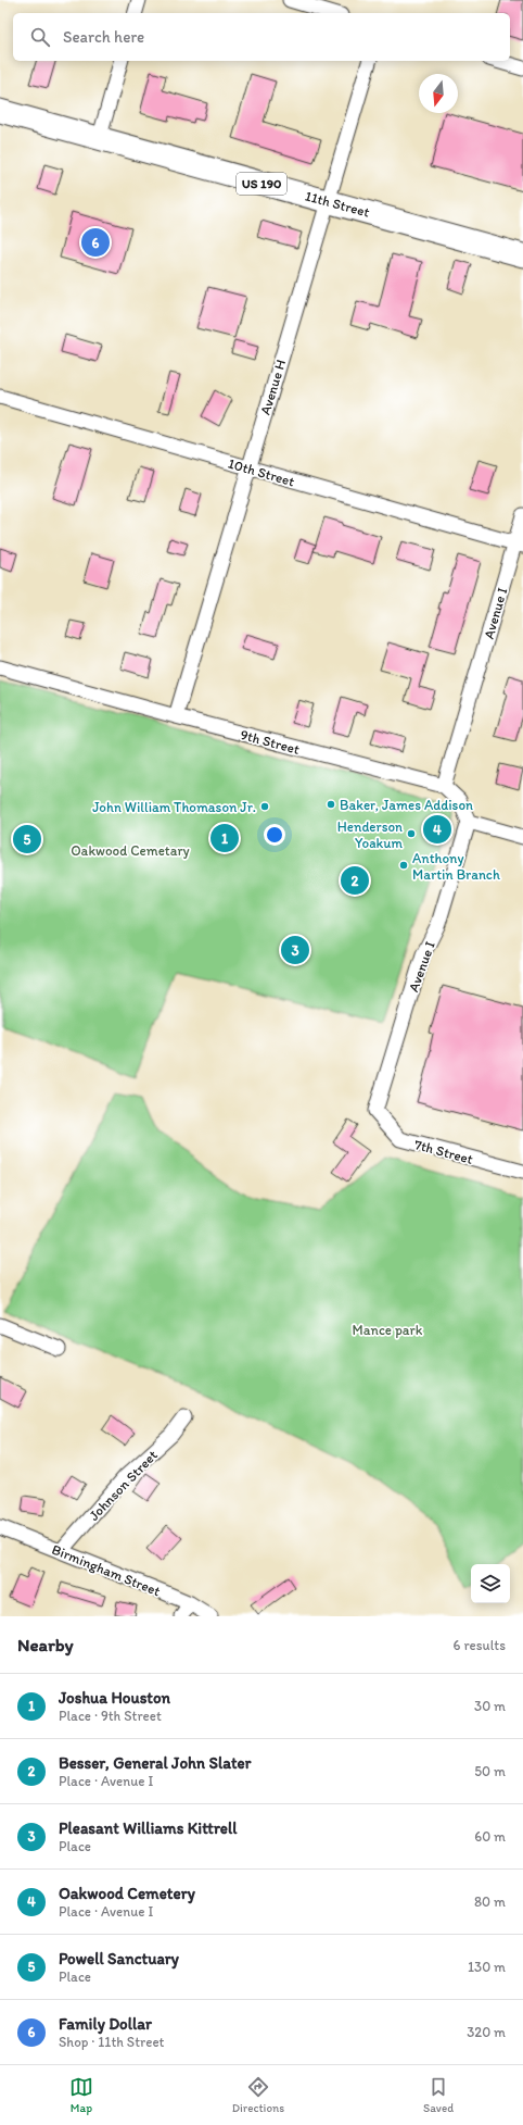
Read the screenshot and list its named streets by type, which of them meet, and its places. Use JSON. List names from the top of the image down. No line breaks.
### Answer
{"streets":{"main road":["US 190","11th Street"],"street":["Avenue H","10th Street","Avenue I","9th Street","7th Street","Johnson Street","Birmingham Street"]},"crossings":[["11th Street","Avenue H"],["Avenue H","10th Street"],["Avenue H","9th Street"],["10th Street","Avenue I"],["Avenue I","9th Street"],["Avenue I","7th Street"],["Johnson Street","Birmingham Street"]],"parks":["Oakwood Cemetary","Mance park"],"places":["Baker, James Addison","John William Thomason Jr.","Henderson Yoakum","Anthony Martin Branch"],"north":"bottom","page":{"search":"Search here","pins":["6","4","1","5","2","3"],"heading":["Nearby","6 results"],"list":[{"mark":"1","name":"Joshua Houston","note":"Place · 9th Street","value":"30 m"},{"mark":"2","name":"Besser, General John Slater","note":"Place · Avenue I","value":"50 m"},{"mark":"3","name":"Pleasant Williams Kittrell","note":"Place","value":"60 m"},{"mark":"4","name":"Oakwood Cemetery","note":"Place · Avenue I","value":"80 m"},{"mark":"5","name":"Powell Sanctuary","note":"Place","value":"130 m"},{"mark":"6","name":"Family Dollar","note":"Shop · 11th Street","value":"320 m"}],"nav":["Map","Directions","Saved"]}}
